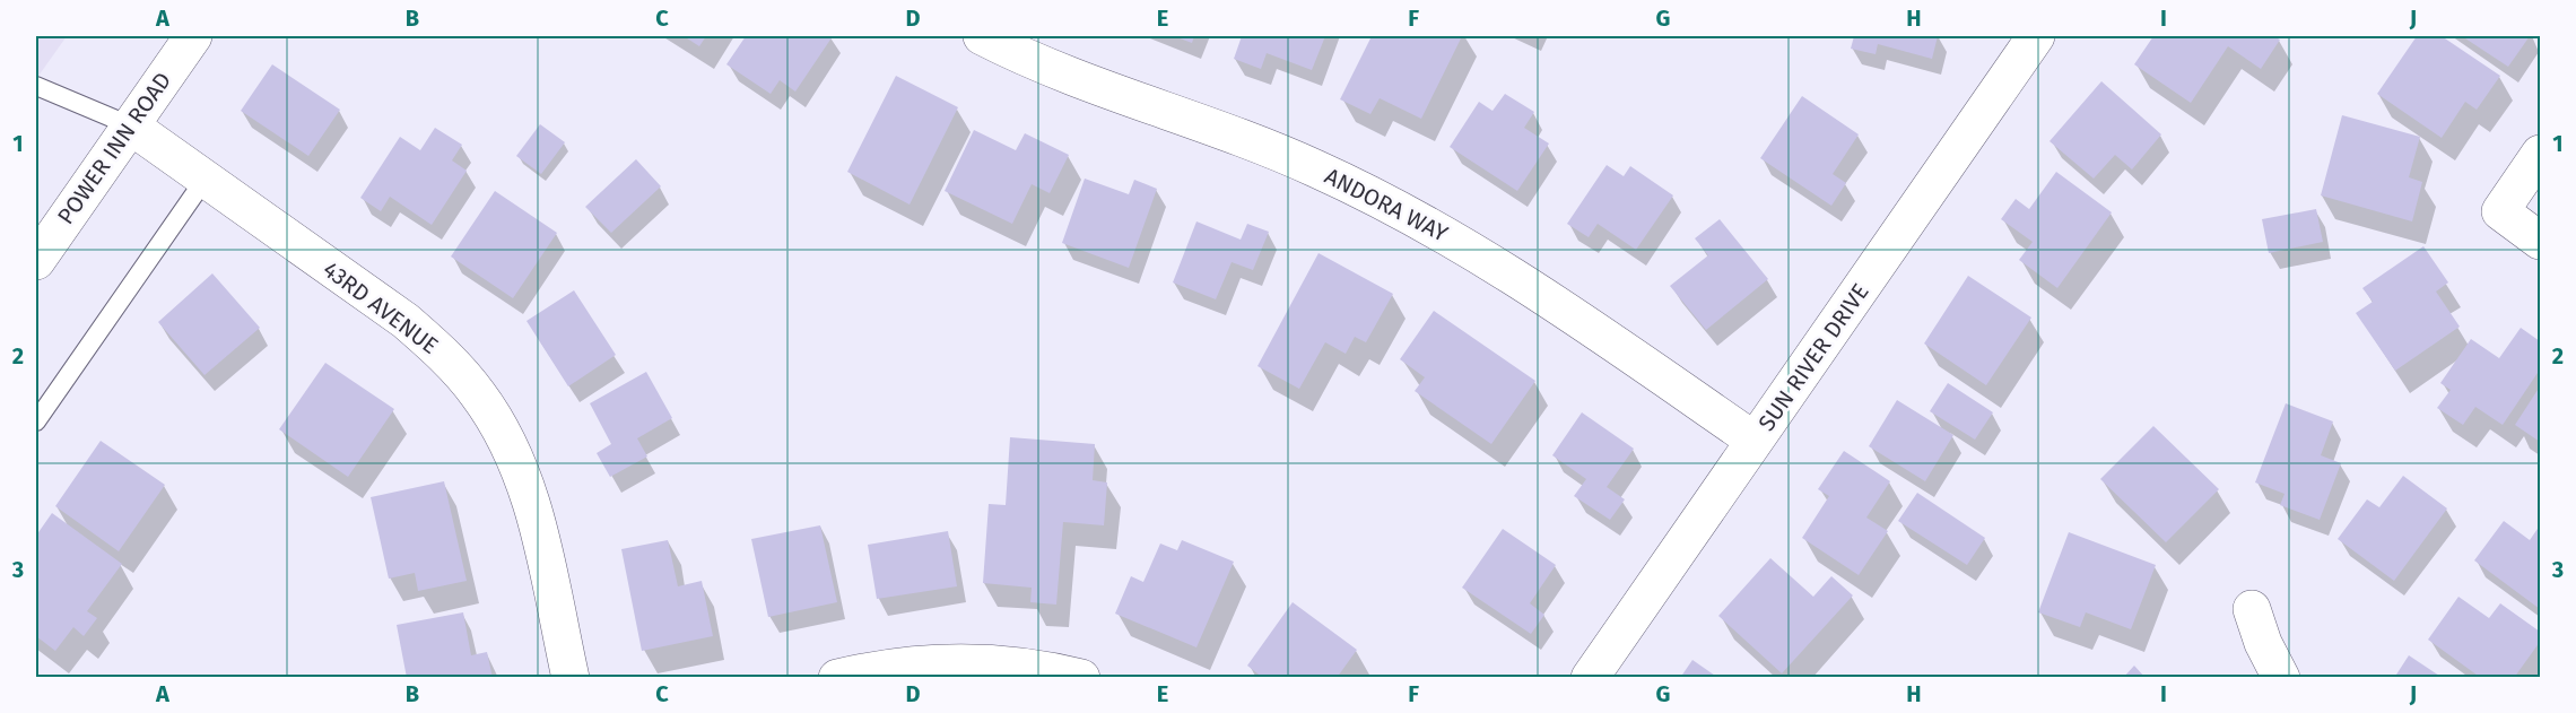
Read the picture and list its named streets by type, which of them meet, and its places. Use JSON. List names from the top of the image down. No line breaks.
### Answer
{"streets":{"street":["POWER INN ROAD","ANDORA WAY","43RD AVENUE","SUN RIVER DRIVE"]},"crossings":[["POWER INN ROAD","43RD AVENUE"],["ANDORA WAY","SUN RIVER DRIVE"]],"grid":{"columns":["A","B","C","D","E","F","G","H","I","J"],"rows":["1","2","3"]}}
